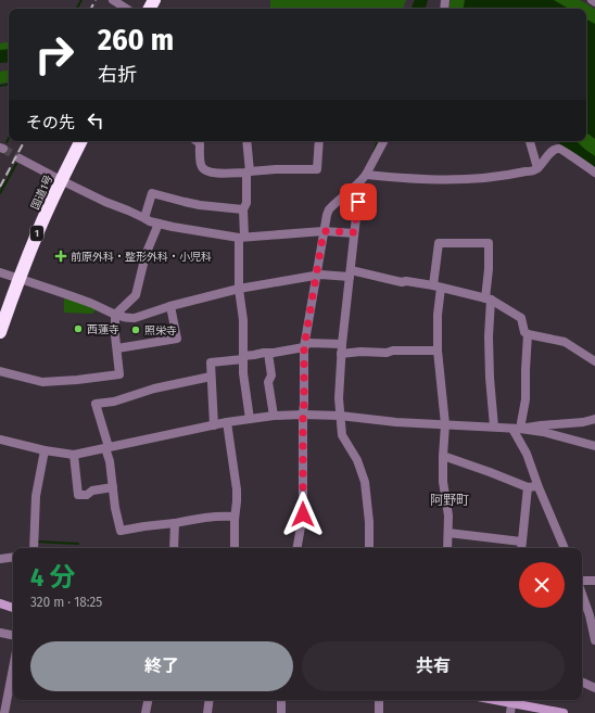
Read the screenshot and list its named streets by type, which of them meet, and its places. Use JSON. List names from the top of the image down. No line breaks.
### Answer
{"streets":{"highway":["国道1号","1"]},"districts":["阿野町"],"places":{"health":["前原外科・整形外科・小児科"],"other":["西蓮寺","照栄寺"]},"page":{"turn":["260 m","右折"],"then":"その先","heading":["4 分","320 m · 18:25"],"buttons":["終了","共有"]}}
